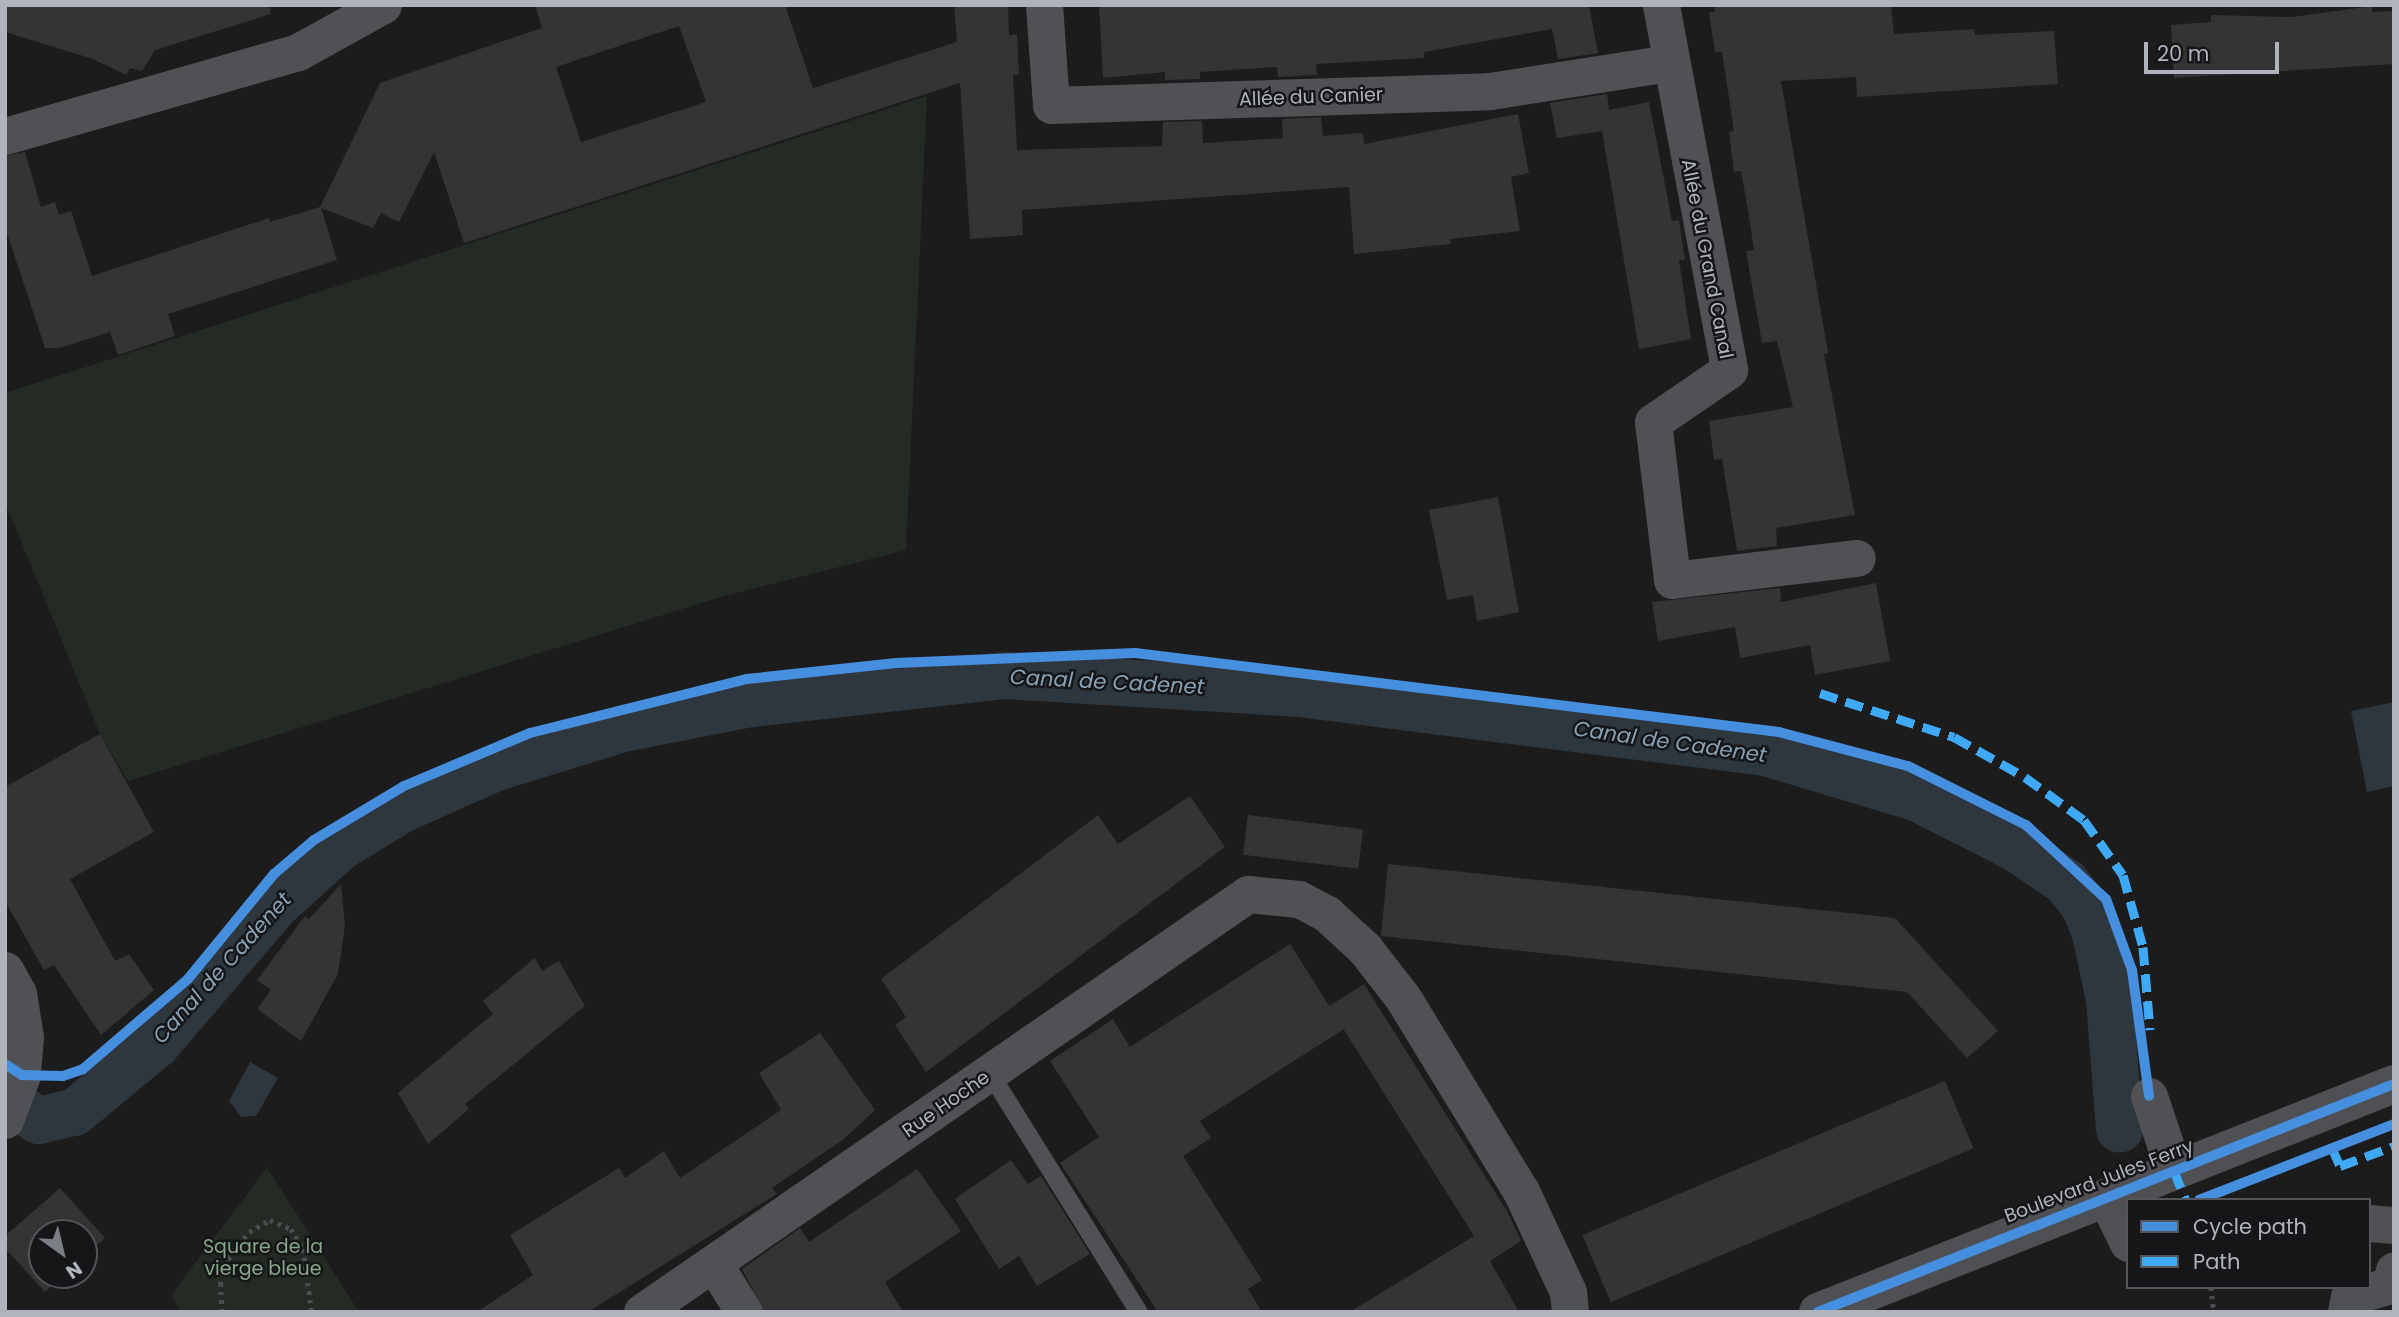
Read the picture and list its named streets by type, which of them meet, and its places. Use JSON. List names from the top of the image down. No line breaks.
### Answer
{"streets":{"main road":["Boulevard Jules Ferry"],"street":["Allée du Canier","Allée du Grand Canal","Rue Hoche"]},"crossings":[["Allée du Canier","Allée du Grand Canal"]],"water":["Canal de Cadenet"],"parks":["Square de la vierge bleue"],"legend":["Cycle path","Path"],"scale_bar":"20 m","north":"bottom right"}
